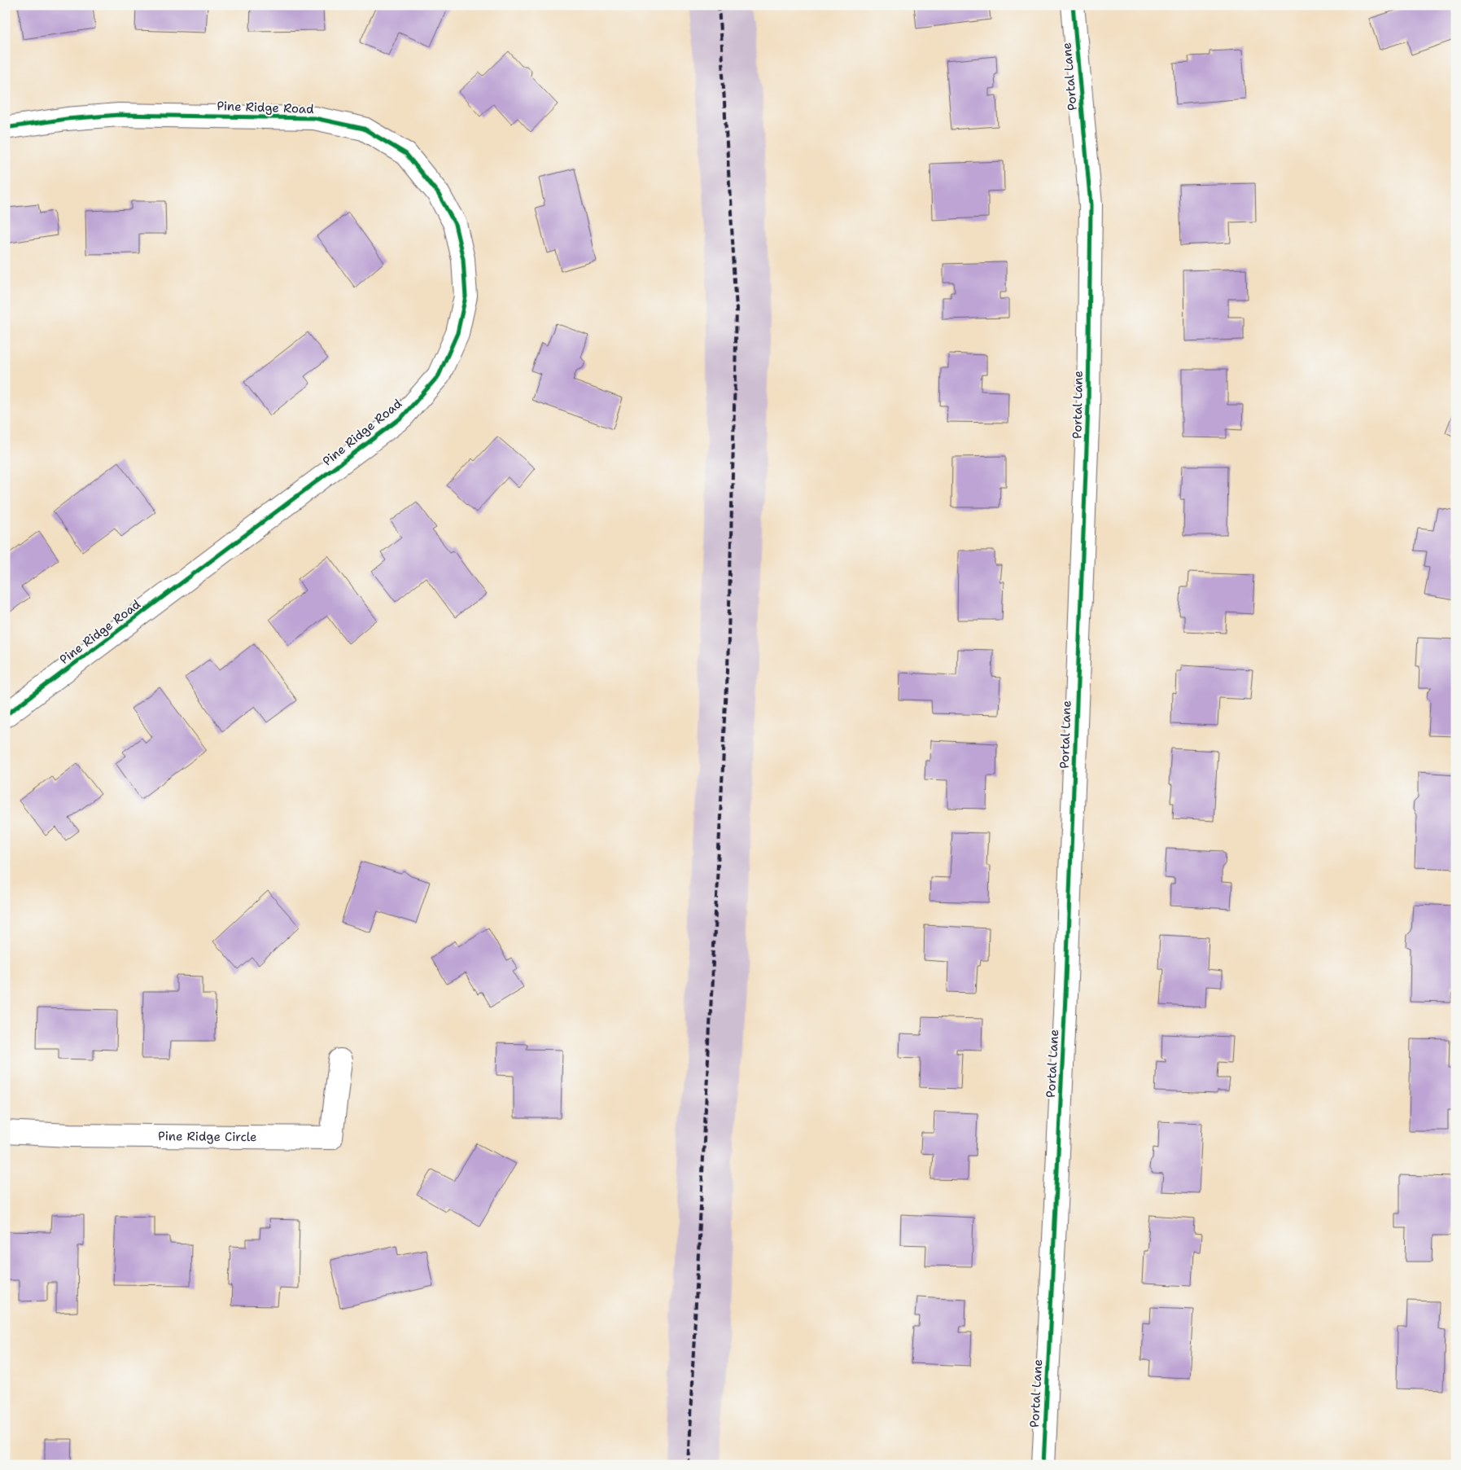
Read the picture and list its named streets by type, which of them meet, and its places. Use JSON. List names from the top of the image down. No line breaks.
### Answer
{"streets":{"street":["Portal Lane","Pine Ridge Road","Pine Ridge Circle"]}}
